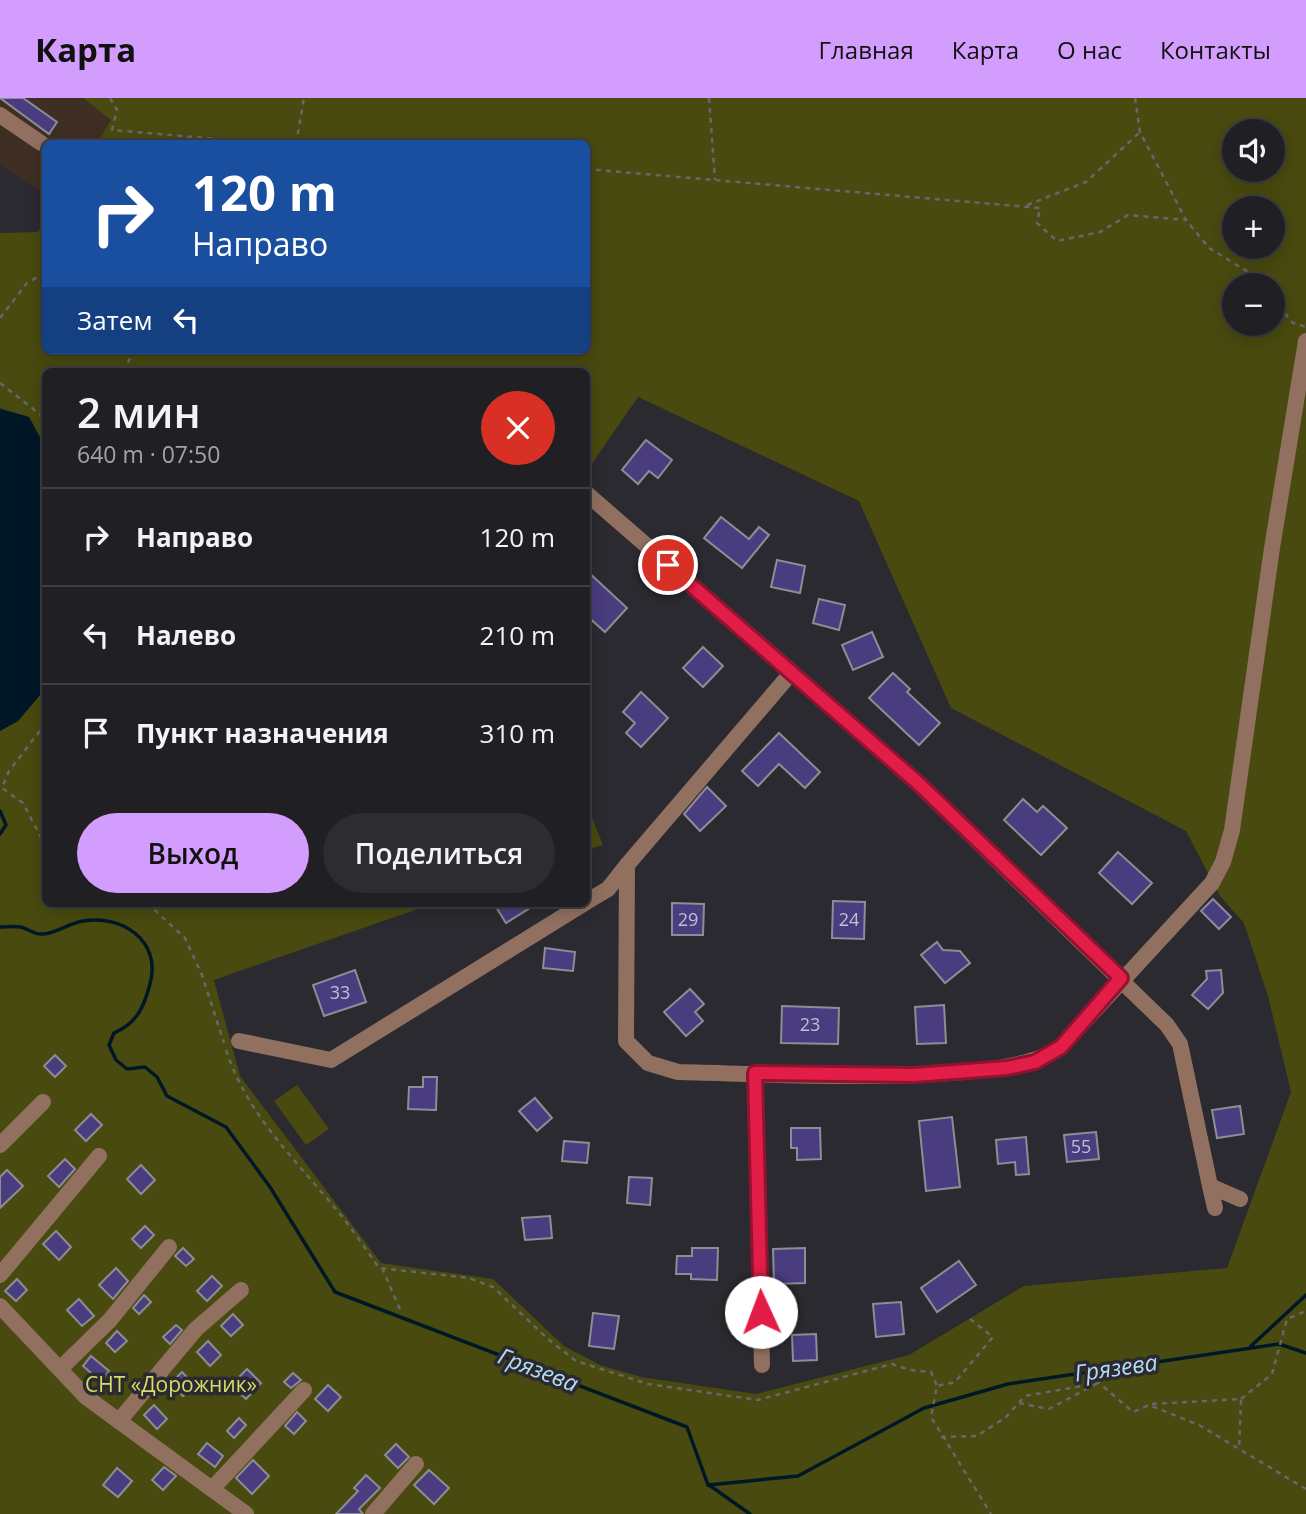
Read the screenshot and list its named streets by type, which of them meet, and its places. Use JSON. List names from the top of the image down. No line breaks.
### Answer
{"water":["Грязева"],"parks":["СНТ «Дорожник»"],"house_numbers":["29","24","33","23","55"],"page":{"header":"Карта","nav":["Главная","Карта","О нас","Контакты"],"map_buttons":["+","−"],"turn":["120 m","Направо"],"then":"Затем","heading":["2 мин","640 m · 07:50"],"list":[{"name":"Направо","value":"120 m"},{"name":"Налево","value":"210 m"},{"name":"Пункт назначения","value":"310 m"}],"buttons":["Выход","Поделиться"]}}
